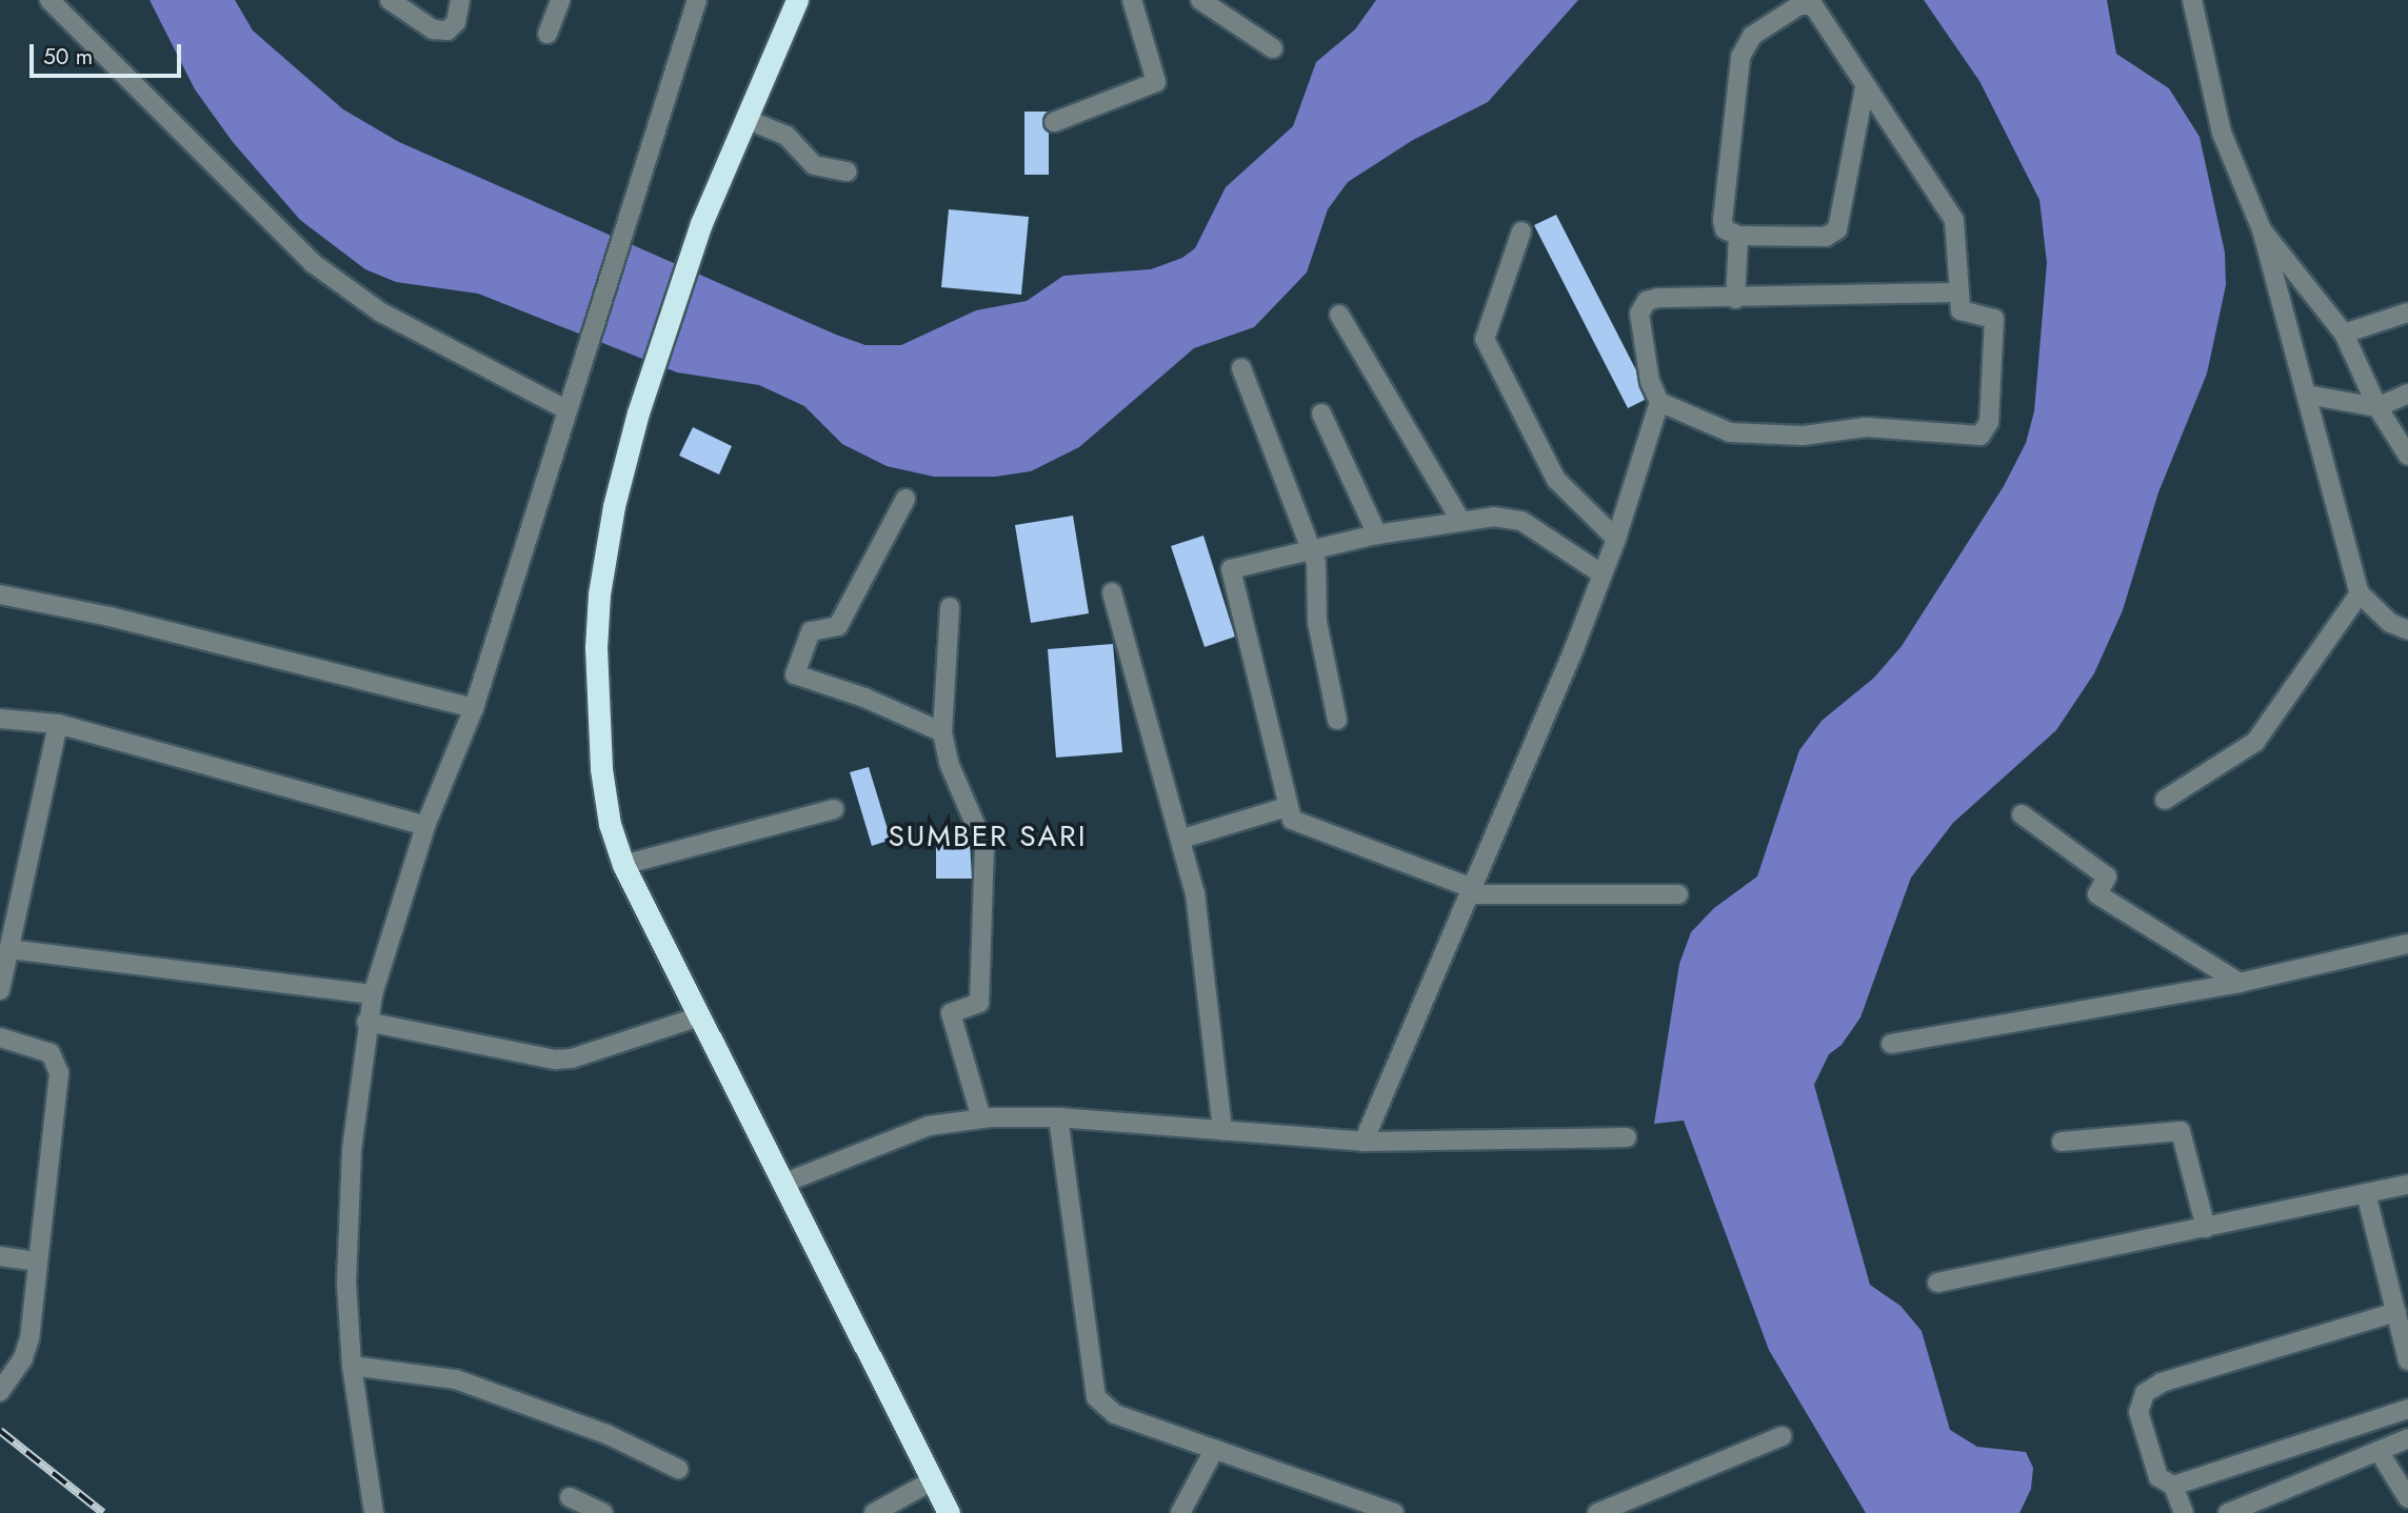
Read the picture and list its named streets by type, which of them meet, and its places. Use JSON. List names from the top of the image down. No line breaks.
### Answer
{"districts":["SUMBER SARI"],"scale_bar":"50 m"}
